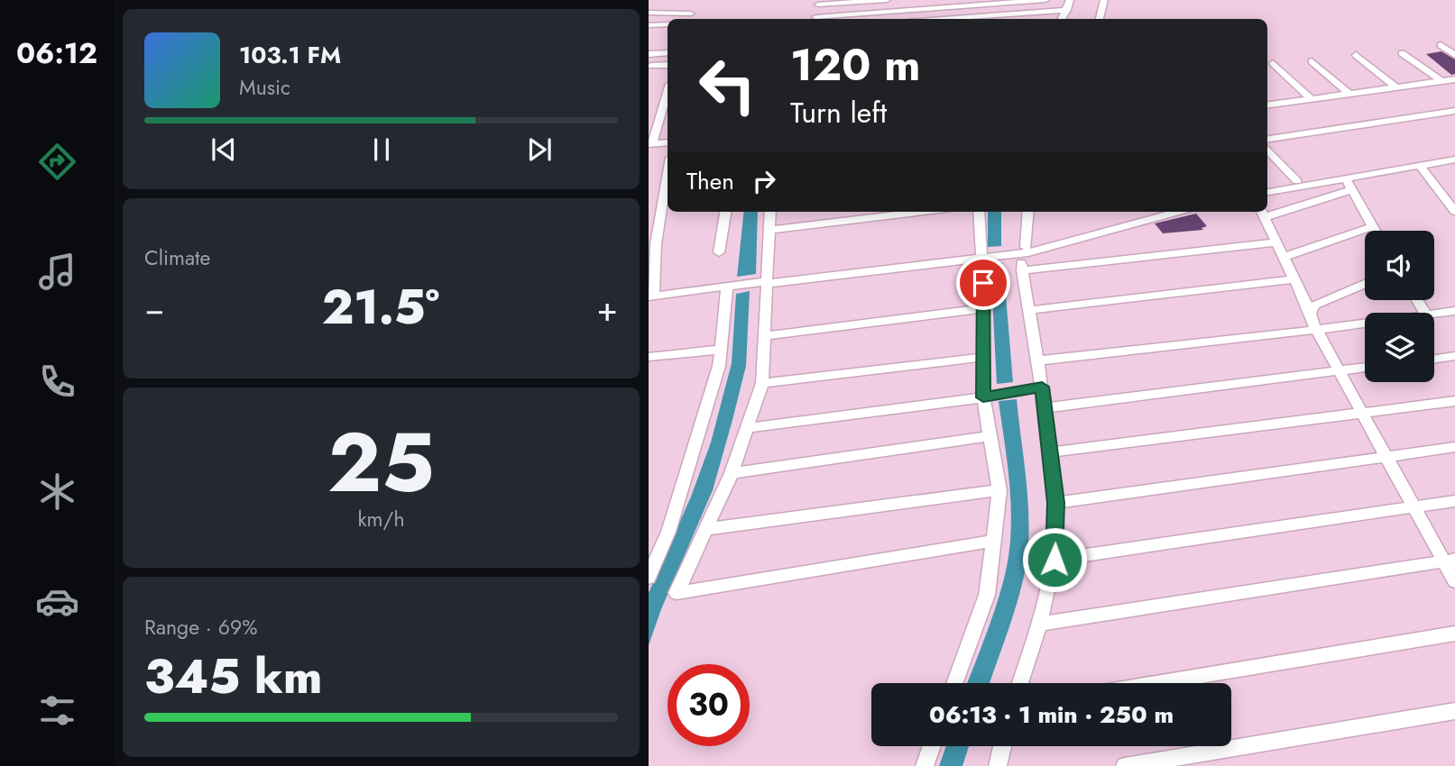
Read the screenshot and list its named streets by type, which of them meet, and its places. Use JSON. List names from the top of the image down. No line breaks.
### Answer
{"page":{"tabs":"06:12","turn":["120 m","Turn left"],"song":["103.1 FM","Music"],"then":"Then","tile":["Climate",["25","km/h"],["Range · 69%","345 km"]],"heat":["−","21.5°","+"],"limit":"30","trip":"06:13 · 1 min · 250 m"}}
